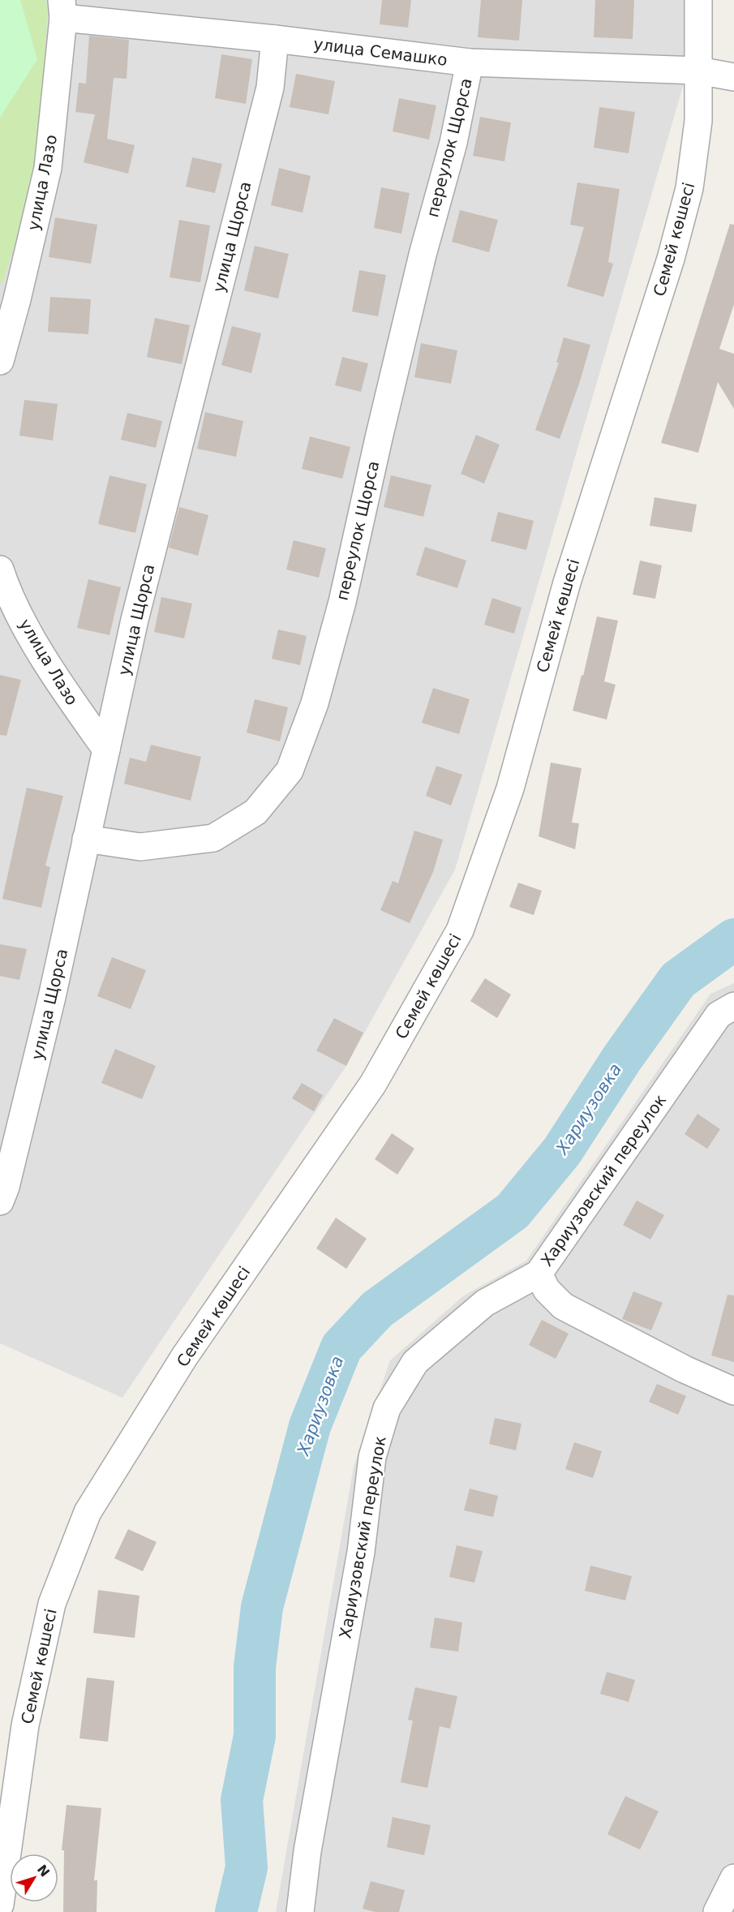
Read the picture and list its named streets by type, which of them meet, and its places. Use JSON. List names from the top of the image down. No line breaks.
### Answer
{"streets":{"street":["улица Семашко","переулок Щорса","улица Лазо","улица Щорса","Семей көшесі","Хариузовский переулок"]},"crossings":[["улица Семашко","переулок Щорса"],["улица Семашко","улица Лазо"],["улица Семашко","улица Щорса"],["улица Семашко","Семей көшесі"],["переулок Щорса","улица Щорса"],["улица Лазо","улица Щорса"]],"water":["Хариузовка"],"north":"top right"}
